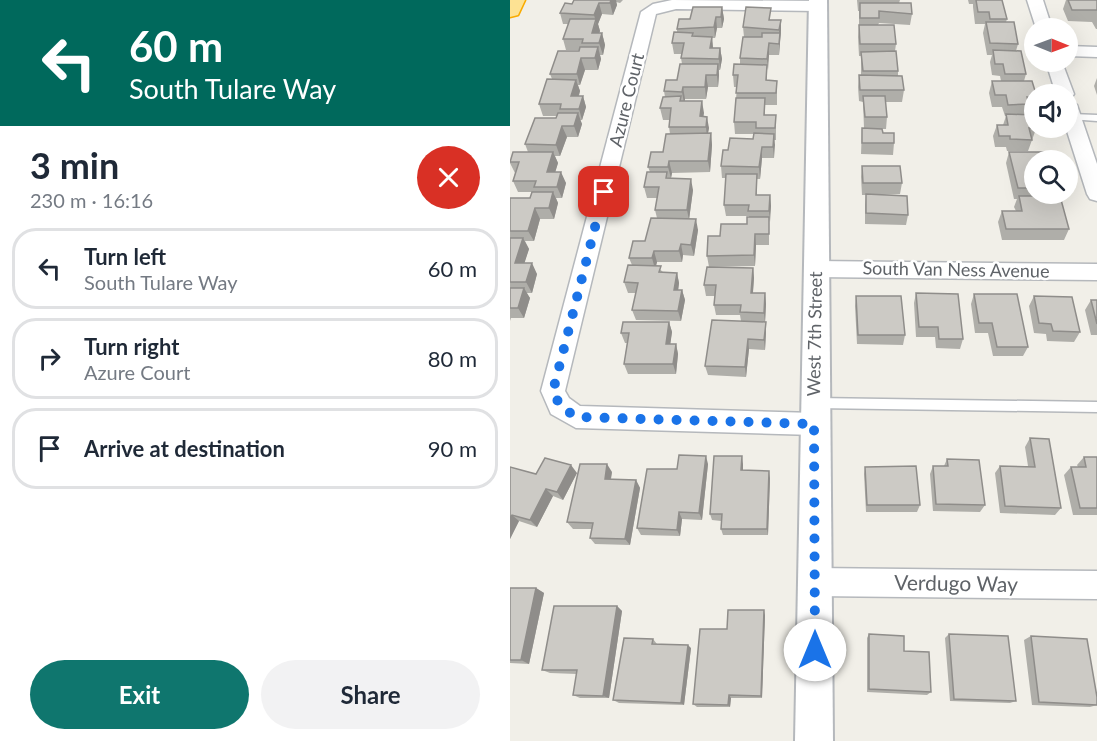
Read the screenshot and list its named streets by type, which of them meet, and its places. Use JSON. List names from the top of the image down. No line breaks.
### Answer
{"streets":{"street":["Azure Court","South Van Ness Avenue","West 7th Street","Verdugo Way"]},"crossings":[["Azure Court","West 7th Street"],["South Van Ness Avenue","West 7th Street"],["West 7th Street","Verdugo Way"]],"north":"right","page":{"turn":["60 m","South Tulare Way"],"heading":["3 min","230 m · 16:16"],"list":[{"name":"Turn left","note":"South Tulare Way","value":"60 m"},{"name":"Turn right","note":"Azure Court","value":"80 m"},{"name":"Arrive at destination","value":"90 m"}],"buttons":["Exit","Share"]}}
